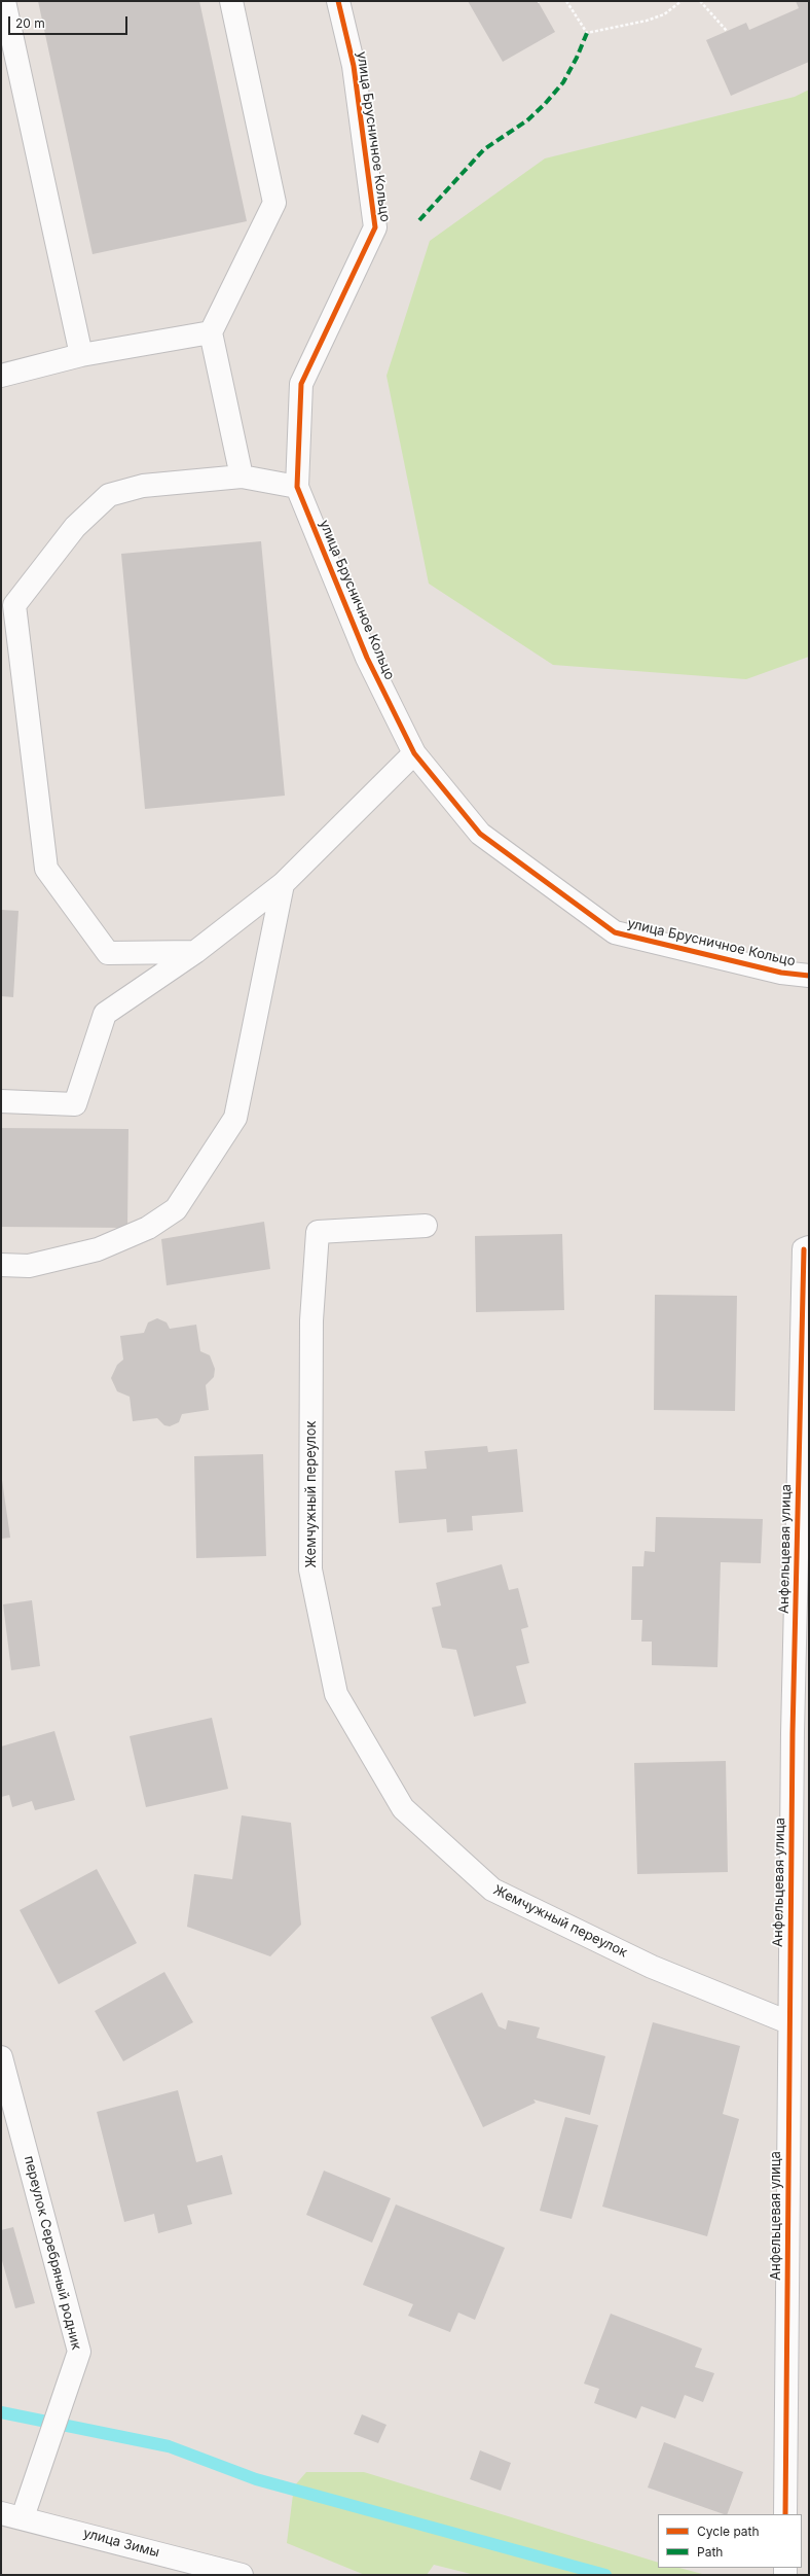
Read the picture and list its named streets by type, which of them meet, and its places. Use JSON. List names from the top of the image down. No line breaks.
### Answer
{"streets":{"street":["улица Брусничное Кольцо","Жемчужный переулок","Анфельцевая улица","переулок Серебряный родник","улица Зимы"]},"crossings":[["Жемчужный переулок","Анфельцевая улица"],["переулок Серебряный родник","улица Зимы"]],"legend":["Cycle path","Path"],"scale_bar":"20 m"}
